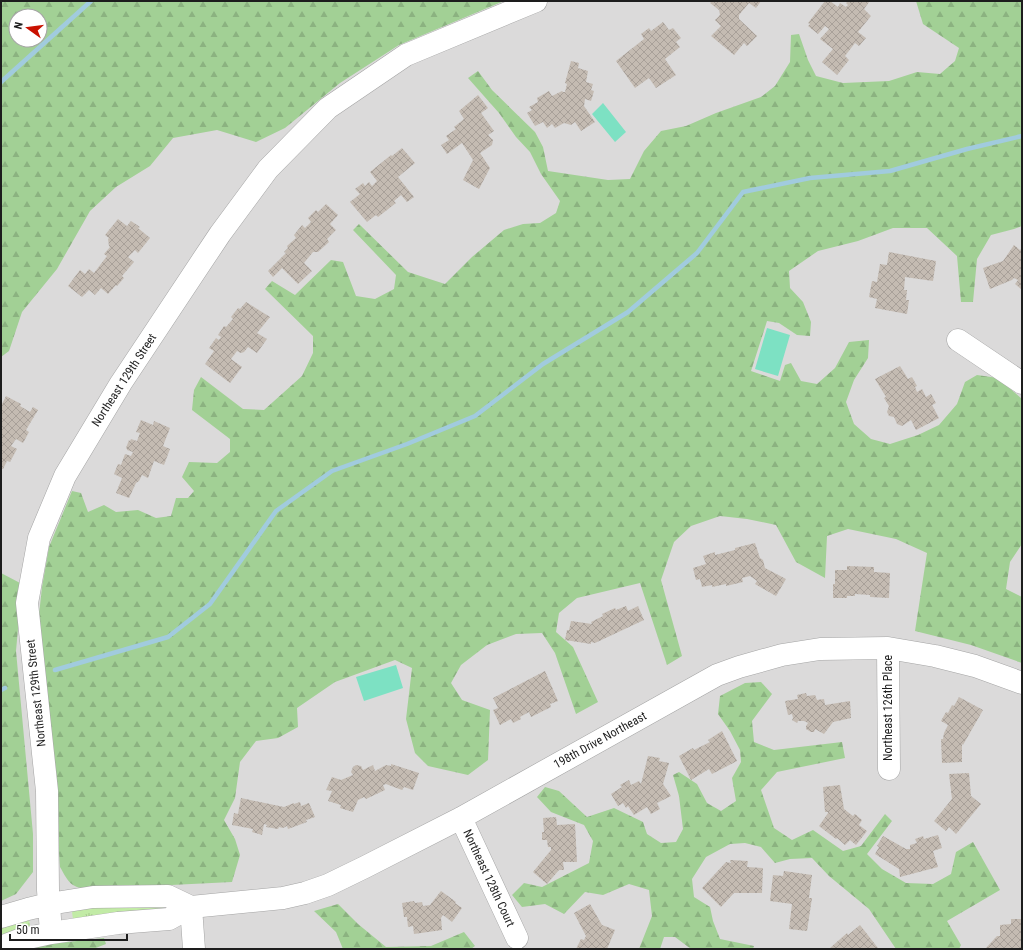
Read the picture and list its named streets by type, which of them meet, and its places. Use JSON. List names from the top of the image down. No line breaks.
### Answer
{"streets":{"street":["Northeast 129th Street","Northeast 126th Place","198th Drive Northeast","Northeast 128th Court"]},"crossings":[["Northeast 129th Street","198th Drive Northeast"],["Northeast 126th Place","198th Drive Northeast"],["198th Drive Northeast","Northeast 128th Court"]],"scale_bar":"50 m","north":"left"}
